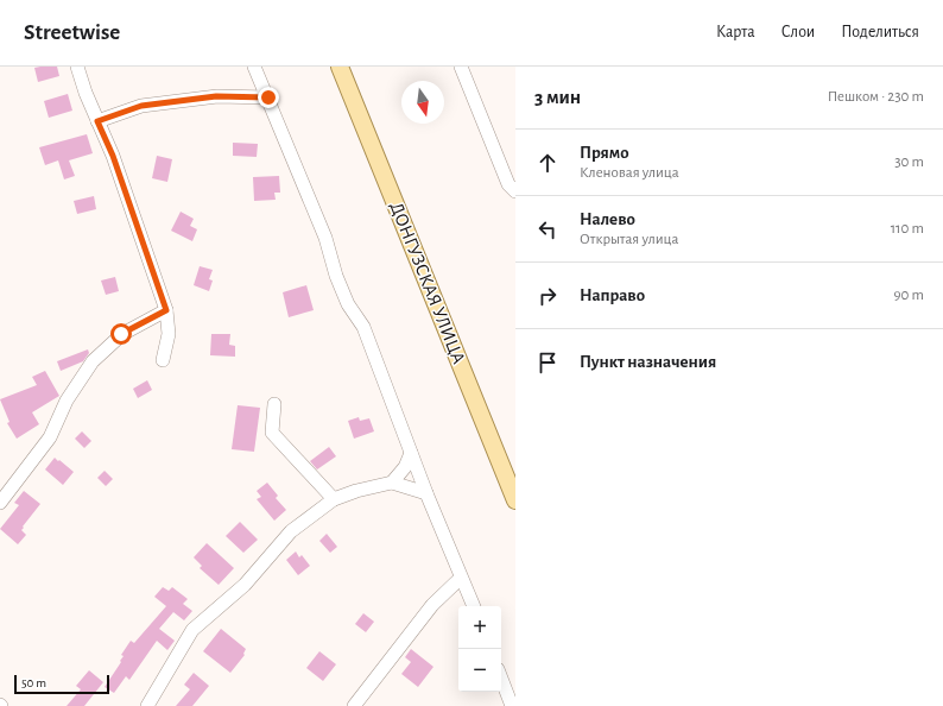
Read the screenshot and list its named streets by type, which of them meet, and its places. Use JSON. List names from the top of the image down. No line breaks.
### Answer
{"streets":{"main road":["ДОНГУЗСКАЯ УЛИЦА"]},"scale_bar":"50 m","north":"bottom","page":{"header":"Streetwise","nav":["Карта","Слои","Поделиться"],"heading":["3 мин","Пешком · 230 m"],"list":[["Прямо","Кленовая улица","30 m"],["Налево","Открытая улица","110 m"],["Направо","90 m"],"Пункт назначения"],"map_buttons":["+","−"],"scale":"50 m"}}
